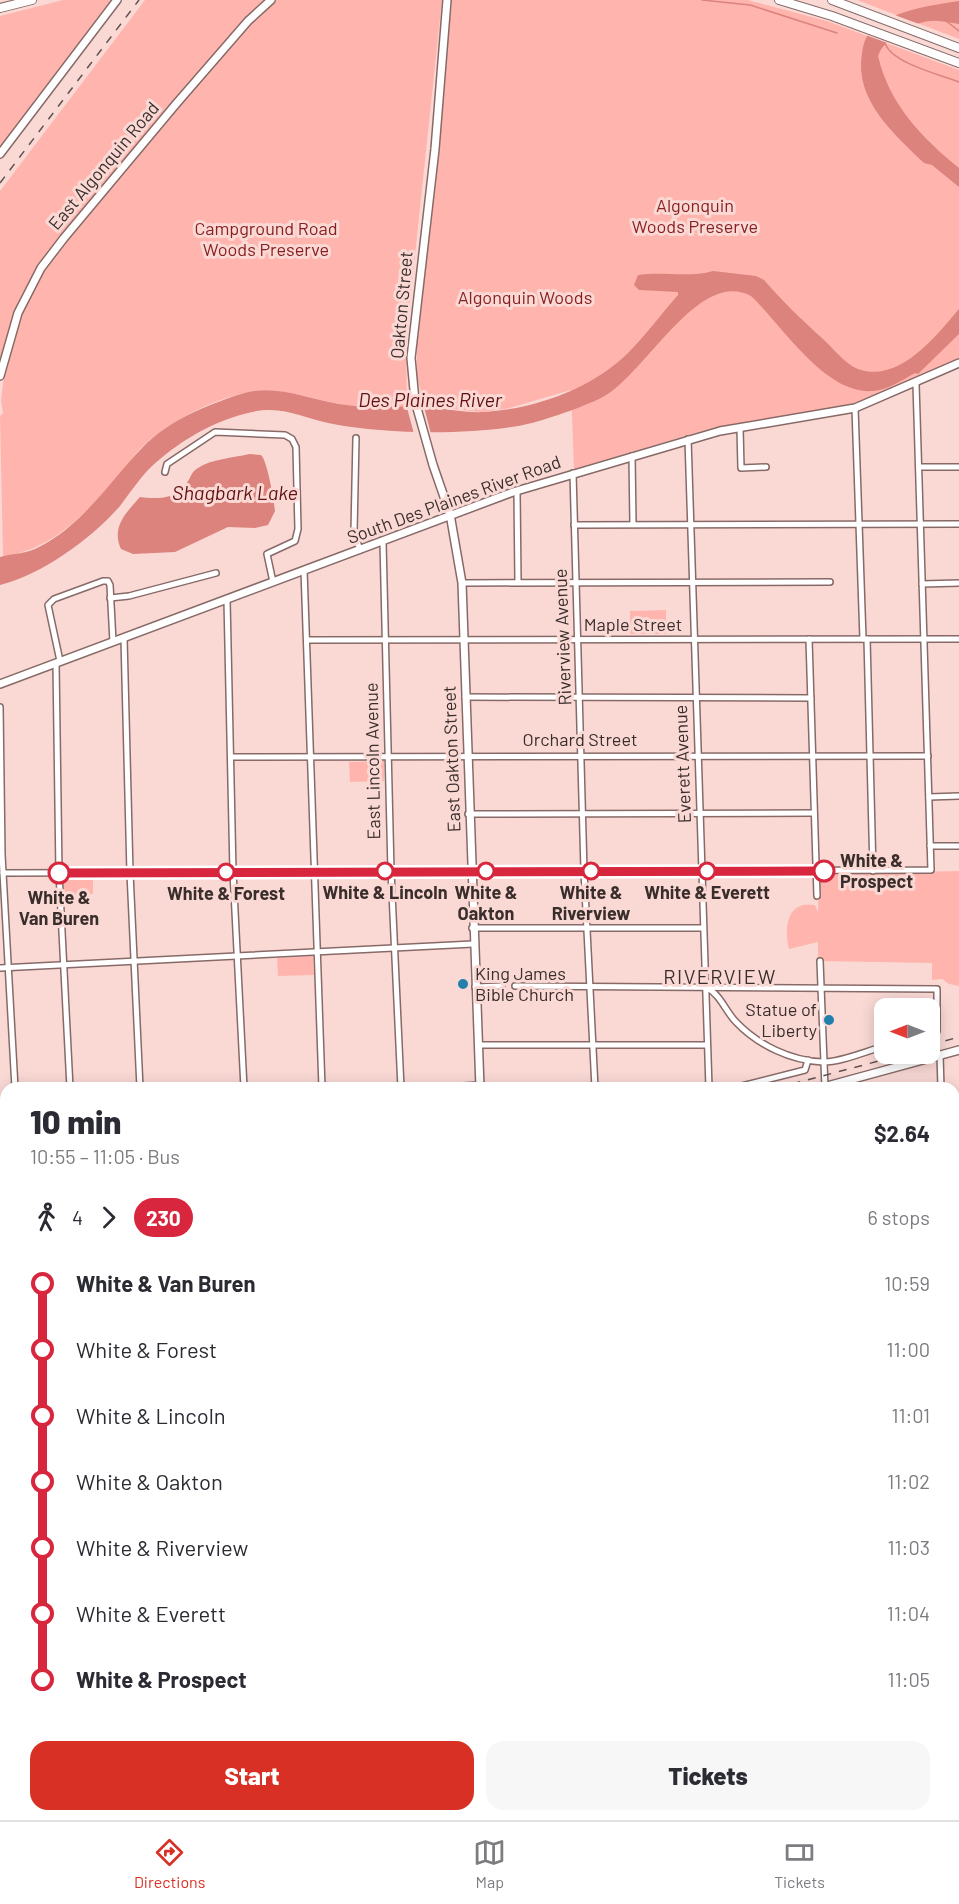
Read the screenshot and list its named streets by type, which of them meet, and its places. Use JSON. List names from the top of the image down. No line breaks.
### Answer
{"streets":{"main road":["East Algonquin Road","Oakton Street","South Des Plaines River Road","East Oakton Street"],"street":["Maple Street","Riverview Avenue","Orchard Street","East Lincoln Avenue","Everett Avenue"]},"crossings":[["Oakton Street","East Oakton Street"],["South Des Plaines River Road","Riverview Avenue"],["South Des Plaines River Road","East Oakton Street"],["South Des Plaines River Road","East Lincoln Avenue"],["South Des Plaines River Road","Everett Avenue"],["Maple Street","Riverview Avenue"],["Maple Street","East Oakton Street"],["Maple Street","East Lincoln Avenue"],["Maple Street","Everett Avenue"],["Riverview Avenue","Orchard Street"],["Orchard Street","East Oakton Street"],["Orchard Street","East Lincoln Avenue"],["Orchard Street","Everett Avenue"]],"districts":["RIVERVIEW"],"water":["Des Plaines River","Shagbark Lake"],"parks":["Algonquin Woods Preserve","Campground Road Woods Preserve","Algonquin Woods"],"places":["White & Lincoln","White & Oakton","White & Riverview","White & Everett","White & Prospect","White & Forest","White & Van Buren","King James Bible Church","Statue of Liberty"],"lines":["bus line 230"],"north":"left","page":{"heading":["10 min","10:55 – 11:05 · Bus","$2.64"],"legs":["4","230","6 stops"],"list":[{"name":"White & Van Buren","value":"10:59"},{"name":"White & Forest","value":"11:00"},{"name":"White & Lincoln","value":"11:01"},{"name":"White & Oakton","value":"11:02"},{"name":"White & Riverview","value":"11:03"},{"name":"White & Everett","value":"11:04"},{"name":"White & Prospect","value":"11:05"}],"buttons":["Start","Tickets"],"tabs":["Directions","Map","Tickets"]}}
